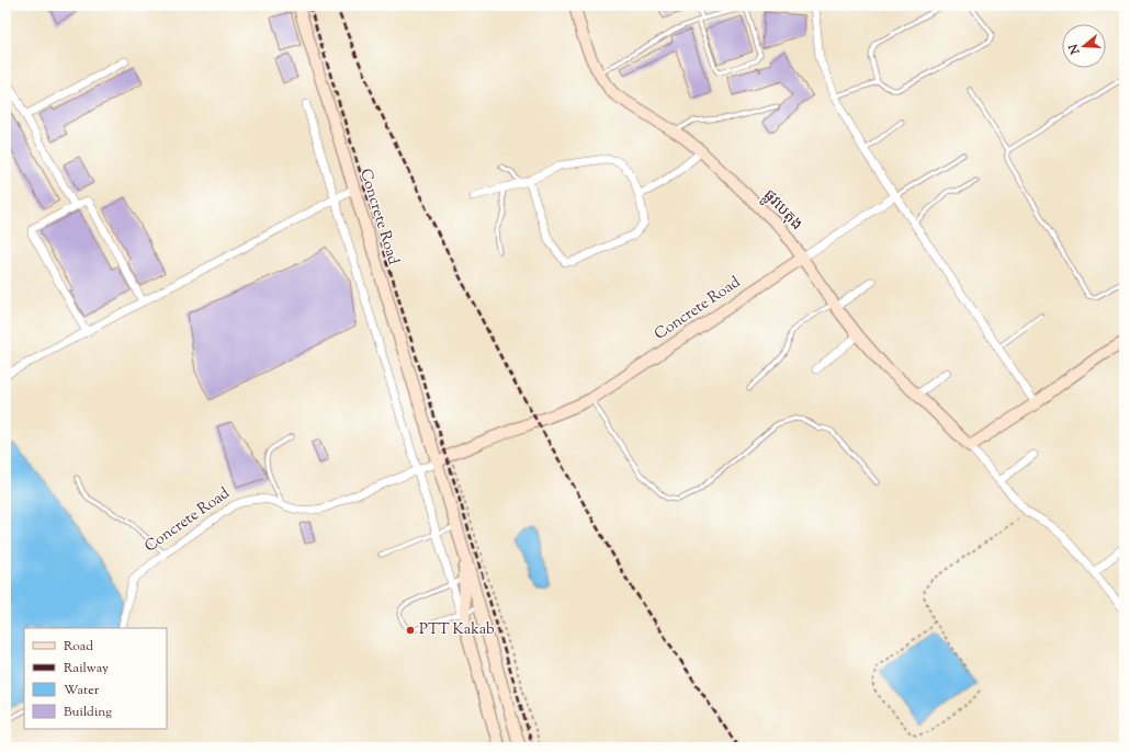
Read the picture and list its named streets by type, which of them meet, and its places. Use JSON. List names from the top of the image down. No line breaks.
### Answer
{"streets":{"street":["ផ្លូវបេតុង","Concrete Road"]},"crossings":[["ផ្លូវបេតុង","Concrete Road"]],"places":["PTT Kakab"],"legend":["Road","Railway","Water","Building"],"north":"left"}
